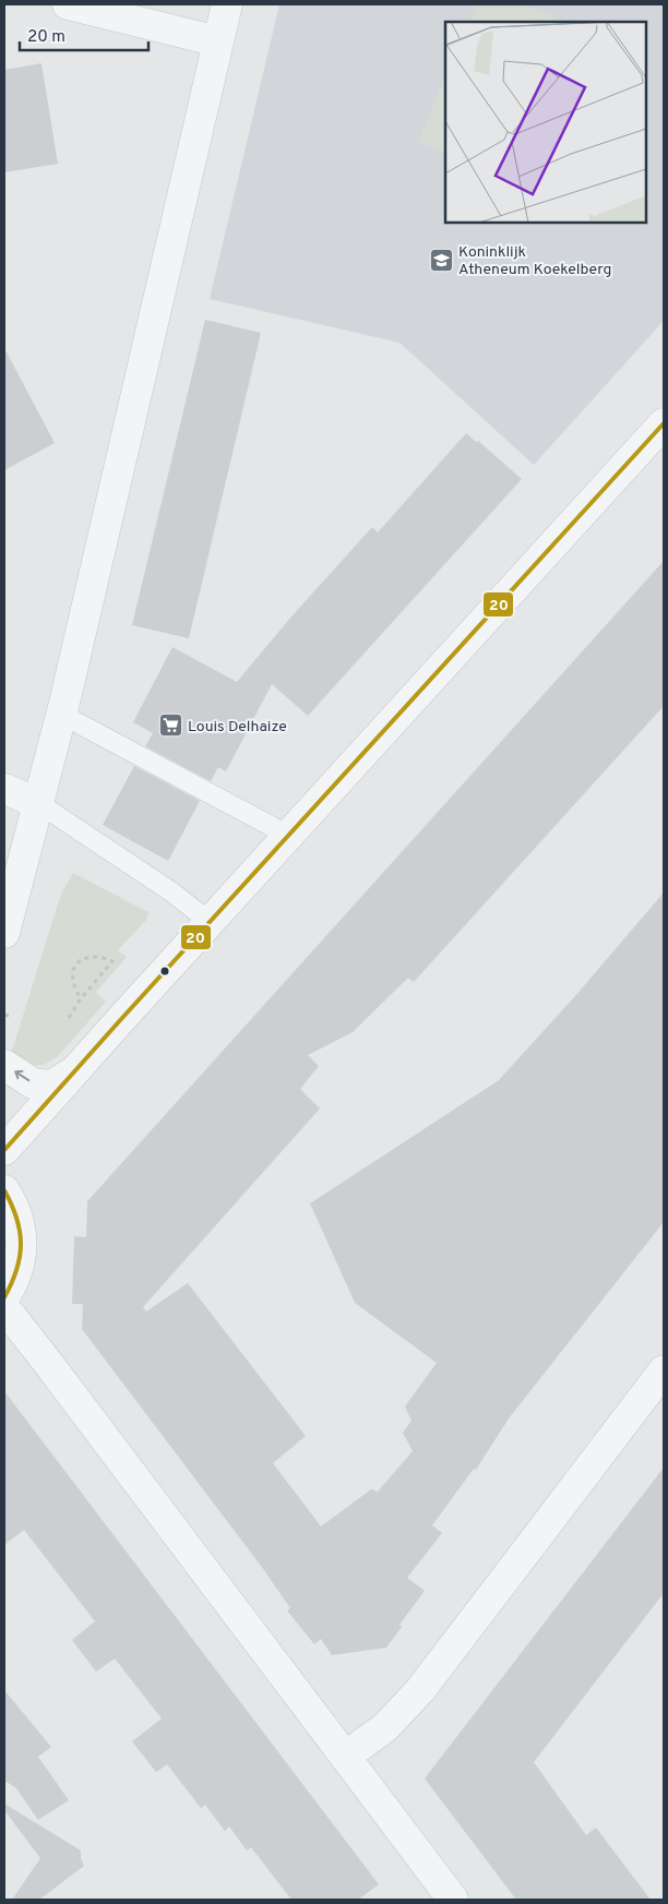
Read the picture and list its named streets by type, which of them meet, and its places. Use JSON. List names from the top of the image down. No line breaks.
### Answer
{"places":{"school or university":["Koninklijk Atheneum Koekelberg"],"supermarket":["Louis Delhaize"]},"lines":["transit line 20"],"scale_bar":"20 m"}
